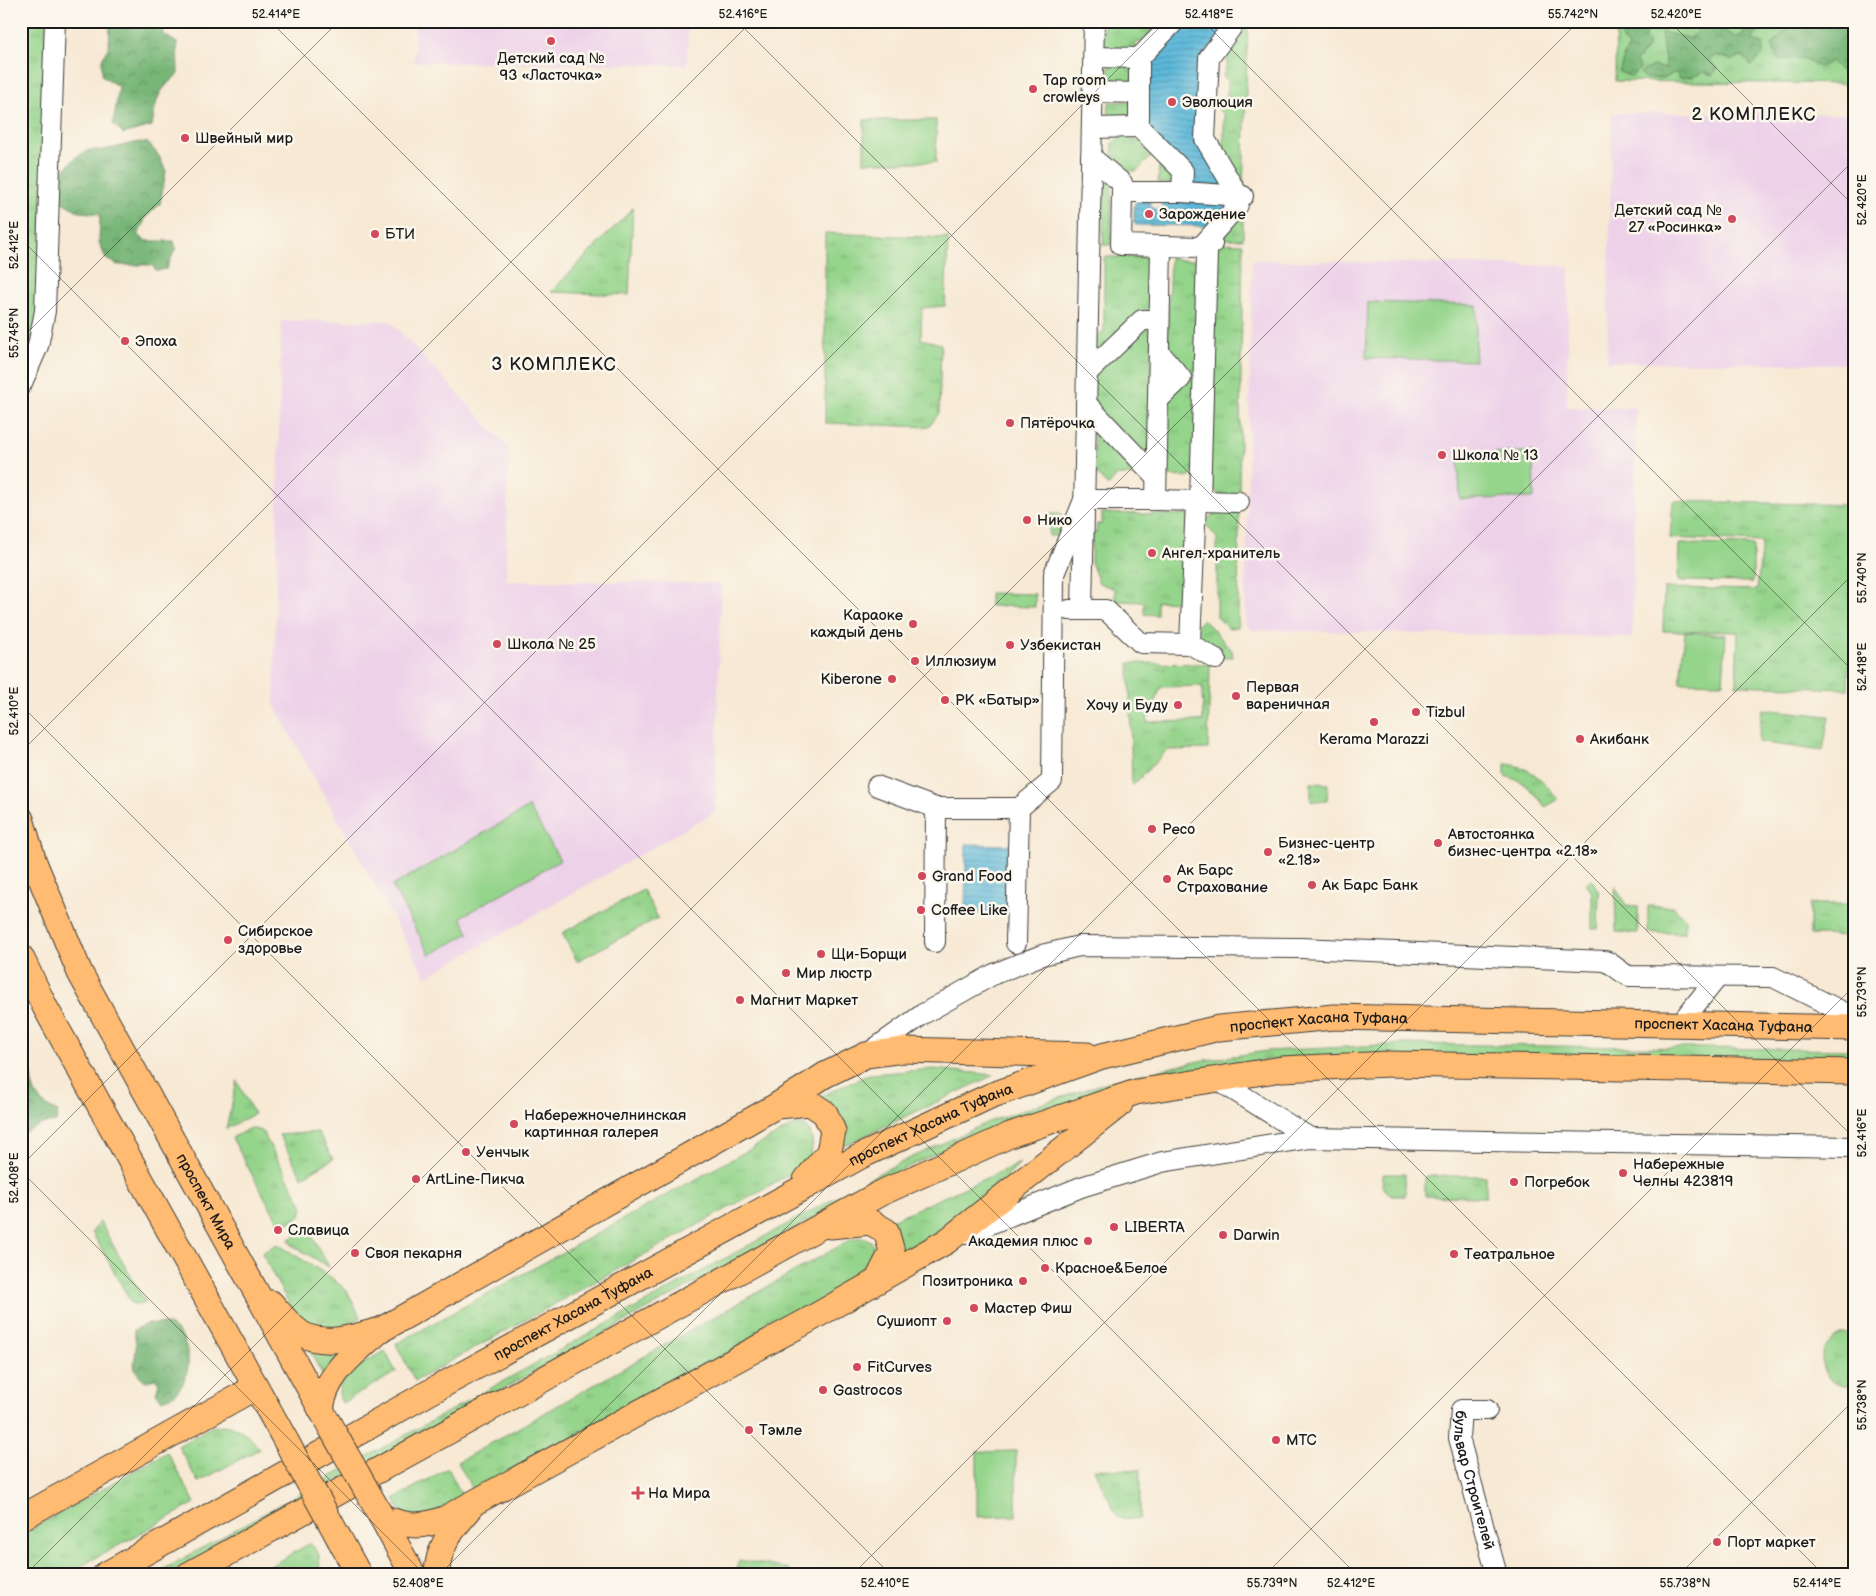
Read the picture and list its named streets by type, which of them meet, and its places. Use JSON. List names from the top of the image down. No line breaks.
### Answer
{"streets":{"main road":["проспект Хасана Туфана","проспект Мира"],"street":["бульвар Строителей"]},"districts":["2 КОМПЛЕКС","3 КОМПЛЕКС"],"places":{"other":["Детский сад № 93 «Ласточка»","Tap room сrowleys","Эволюция","Швейный мир","Зарождение","Детский сад № 27 «Росинка»","БТИ","Эпоха","Пятёрочка","Школа № 13","Нико","Ангел-хранитель","Караоке каждый день","Школа № 25","Узбекистан","Иллюзиум","Kiberone","Первая вареничная","РК «Батыр»","Хочу и Буду","Tizbul","Kerama Marazzi","Акибанк","Ресо","Автостоянка бизнес-центра «2.18»","Бизнес-центр «2.18»","Grand Food","Ак Барс Страхование","Ак Барс Банк","Coffee Like","Сибирское здоровье","Щи-Борщи","Мир люстр","Магнит Маркет","Набережночелнинская картинная галерея","Уенчык","Набережные Челны 423819","ArtLine-Пикча","Погребок","LIBERTA","Славица","Darwin","Академия плюс","Своя пекарня","Театральное","Красное&Белое","Позитроника","Мастер Фиш","Сушиопт","FitCurves","Gastrocos","Тэмле","МТС","Порт маркет"],"health":["На Мира"]},"coordinates":["52.414°E","52.416°E","52.418°E","55.742°N","52.420°E","52.412°E","55.745°N","55.740°N","52.410°E","55.739°N","52.408°E","55.738°N"]}
